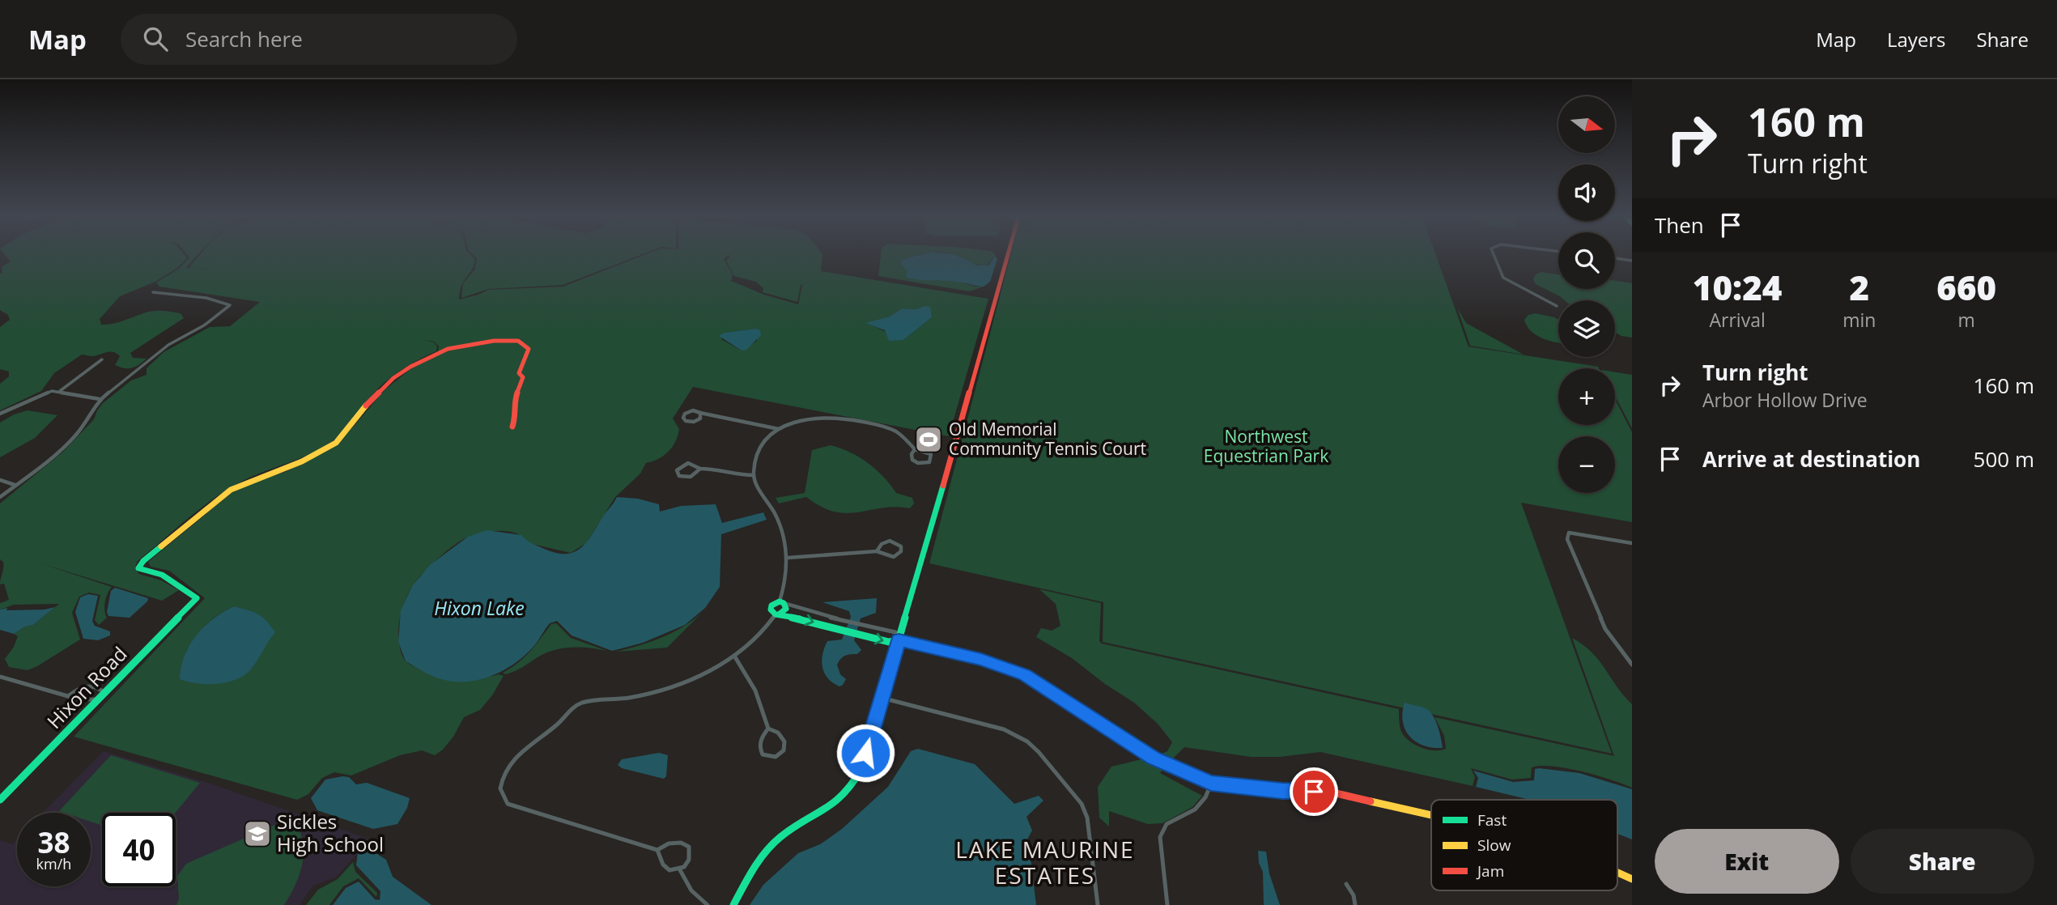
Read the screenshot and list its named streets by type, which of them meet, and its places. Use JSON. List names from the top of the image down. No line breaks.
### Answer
{"streets":{"street":["Hixon Road"]},"districts":["LAKE MAURINE ESTATES"],"water":["Hixon Lake"],"parks":["Northwest Equestrian Park"],"places":{"sports":["Old Memorial Community Tennis Court"],"school or university":["Sickles High School"]},"legend":["Fast","Slow","Jam"],"north":"right","page":{"header":"Map","search":"Search here","nav":["Map","Layers","Share"],"turn":["160 m","Turn right"],"map_buttons":["+","−"],"then":"Then","eta":["10:24","Arrival","2","min","660","m"],"list":[{"name":"Turn right","note":"Arbor Hollow Drive","value":"160 m"},{"name":"Arrive at destination","value":"500 m"}],"speed":"38 km/h","limit":"40","buttons":["Exit","Share"]}}
